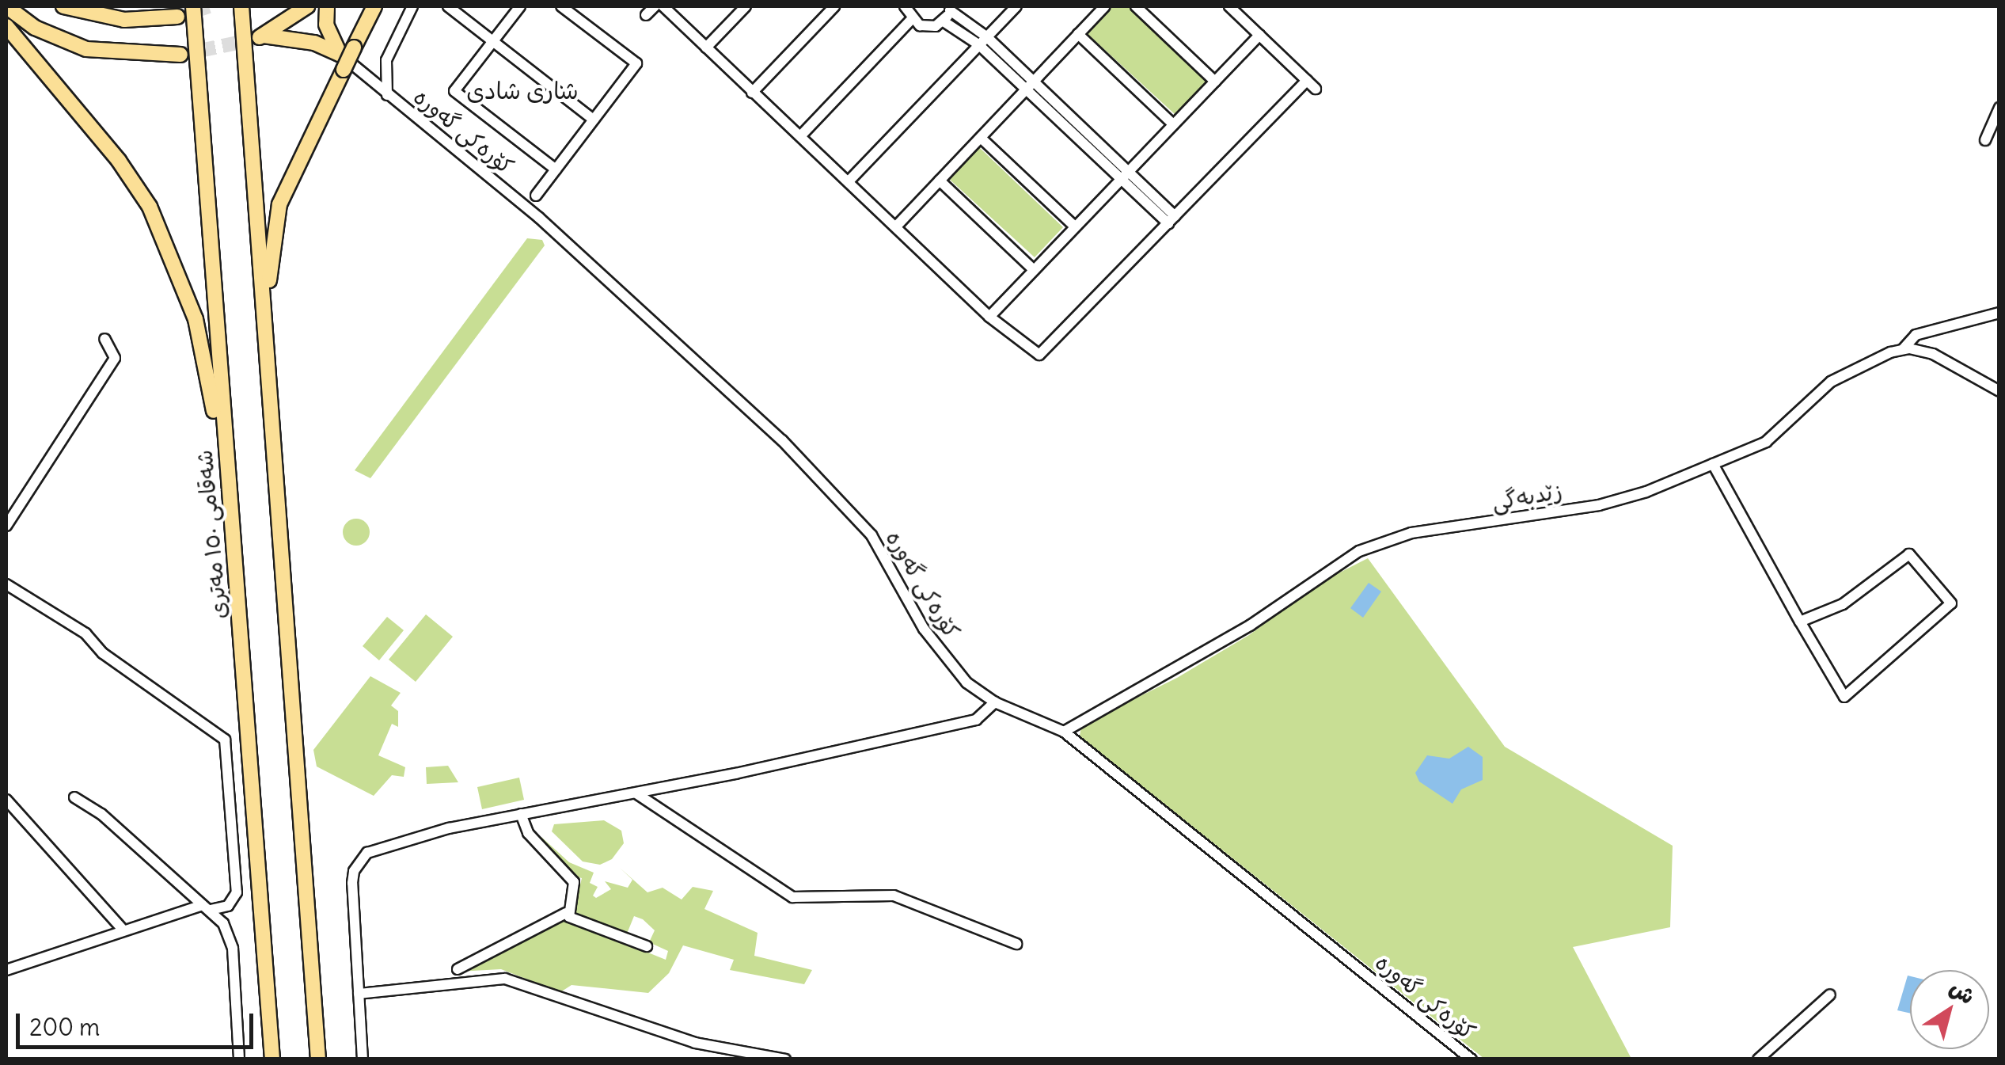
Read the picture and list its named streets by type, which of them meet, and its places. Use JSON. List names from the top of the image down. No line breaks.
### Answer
{"streets":{"highway":["شەقامی ١٥٠ مەتری"],"street":["کۆرەکی گەورە","زێدبەگی"]},"crossings":[["کۆرەکی گەورە","زێدبەگی"]],"districts":["شاری شادی"],"scale_bar":"200 m","north":"top right"}
